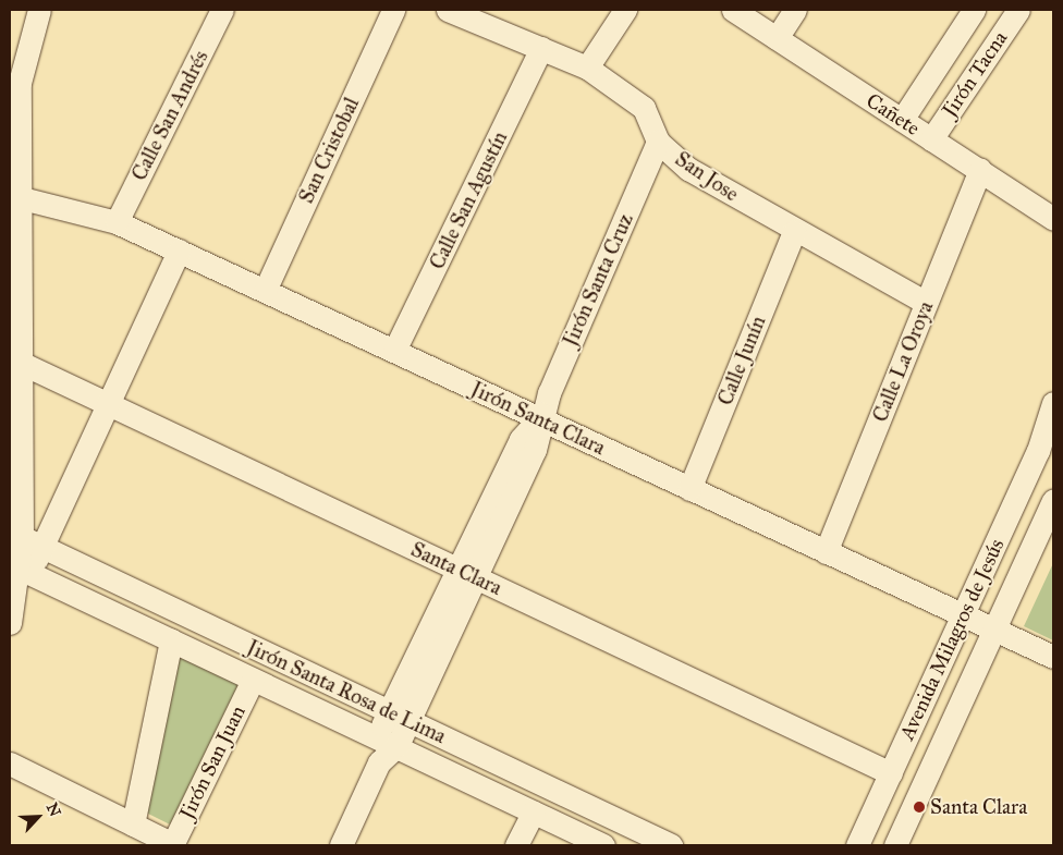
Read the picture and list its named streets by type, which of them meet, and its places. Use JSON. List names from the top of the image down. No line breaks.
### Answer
{"streets":{"street":["Jirón Tacna","Cañete","Calle San Andrés","San Cristobal","San Jose","Calle San Agustín","Jirón Santa Cruz","Calle Junín","Calle La Oroya","Jirón Santa Clara","Santa Clara","Avenida Milagros de Jesús","Jirón Santa Rosa de Lima","Jirón San Juan"]},"crossings":[["Jirón Tacna","Cañete"],["Cañete","Calle La Oroya"],["Calle San Andrés","Jirón Santa Clara"],["San Cristobal","Jirón Santa Clara"],["San Jose","Calle San Agustín"],["San Jose","Jirón Santa Cruz"],["San Jose","Calle Junín"],["San Jose","Calle La Oroya"],["Calle San Agustín","Jirón Santa Clara"],["Jirón Santa Cruz","Jirón Santa Clara"],["Jirón Santa Cruz","Santa Clara"],["Jirón Santa Cruz","Jirón Santa Rosa de Lima"],["Calle Junín","Jirón Santa Clara"],["Calle La Oroya","Jirón Santa Clara"],["Jirón Santa Clara","Avenida Milagros de Jesús"],["Santa Clara","Avenida Milagros de Jesús"],["Jirón Santa Rosa de Lima","Jirón San Juan"]],"places":["Santa Clara"],"north":"top right"}
